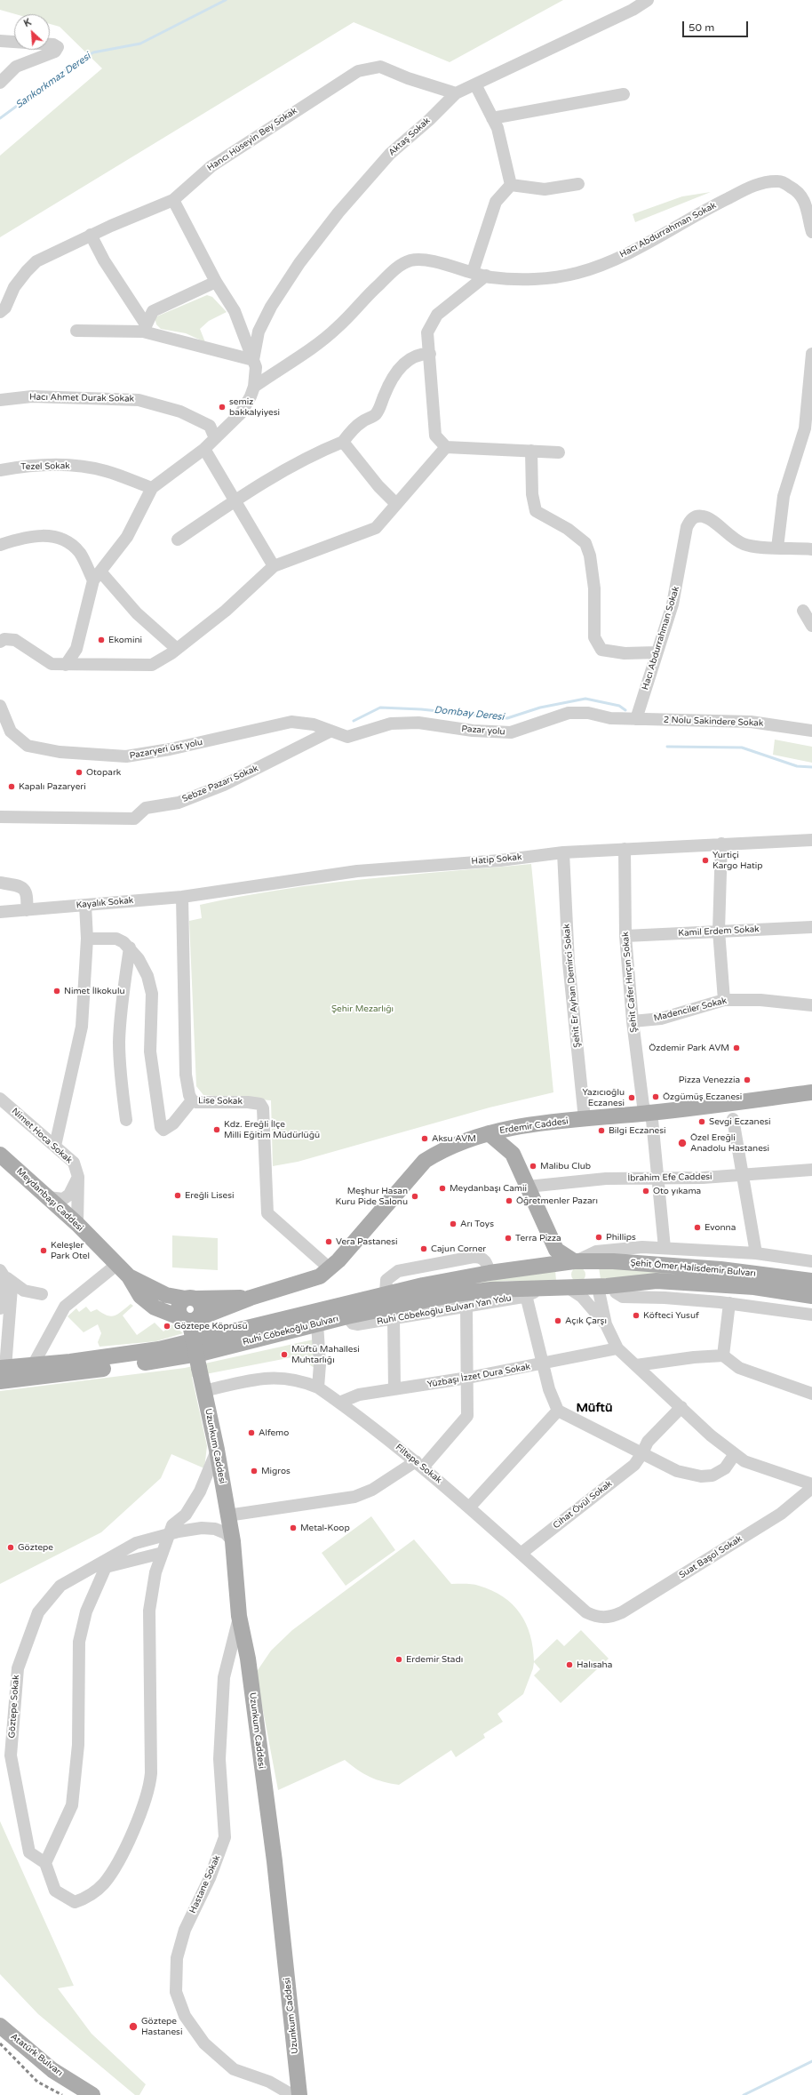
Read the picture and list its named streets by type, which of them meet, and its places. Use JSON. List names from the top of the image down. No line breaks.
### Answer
{"streets":{"main road":["Erdemir Caddesi","Meydanbaşı Caddesi","Şehit Ömer Halisdemir Bulvarı","Ruhi Cöbekoğlu Bulvarı","Uzunkum Caddesi","Atatürk Bulvarı"],"street":["Aktaş Sokak","Hancı Hüseyin Bey Sokak","Hacı Abdurrahman Sokak","Hacı Ahmet Durak Sokak","Tezel Sokak","2 Nolu Sakindere Sokak","Pazar yolu","Pazaryeri üst yolu","Sebze Pazarı Sokak","Hatip Sokak","Kayalık Sokak","Kamil Erdem Sokak","Şehit Cafer Hırçın Sokak","Şehit Er Ayhan Demirci Sokak","Madenciler Sokak","Lise Sokak","Nimet Hoca Sokak","İbrahim Efe Caddesi","Ruhi Cöbekoğlu Bulvarı Yan Yolu","Yüzbaşı İzzet Dura Sokak","Filtepe Sokak","Cihat Övül Sokak","Suat Başol Sokak","Göztepe Sokak","Hastane Sokak"]},"crossings":[["Aktaş Sokak","Hancı Hüseyin Bey Sokak"],["Hacı Abdurrahman Sokak","2 Nolu Sakindere Sokak"],["Hacı Abdurrahman Sokak","Pazar yolu"],["2 Nolu Sakindere Sokak","Pazar yolu"],["Pazar yolu","Pazaryeri üst yolu"],["Pazar yolu","Sebze Pazarı Sokak"],["Pazaryeri üst yolu","Sebze Pazarı Sokak"],["Hatip Sokak","Kayalık Sokak"],["Hatip Sokak","Şehit Cafer Hırçın Sokak"],["Hatip Sokak","Şehit Er Ayhan Demirci Sokak"],["Hatip Sokak","Lise Sokak"],["Kayalık Sokak","Lise Sokak"],["Kamil Erdem Sokak","Şehit Cafer Hırçın Sokak"],["Şehit Cafer Hırçın Sokak","Madenciler Sokak"],["Şehit Cafer Hırçın Sokak","Erdemir Caddesi"],["Şehit Cafer Hırçın Sokak","İbrahim Efe Caddesi"],["Şehit Er Ayhan Demirci Sokak","Erdemir Caddesi"],["Lise Sokak","Erdemir Caddesi"],["Erdemir Caddesi","Meydanbaşı Caddesi"],["Erdemir Caddesi","Uzunkum Caddesi"],["Nimet Hoca Sokak","Meydanbaşı Caddesi"],["Meydanbaşı Caddesi","Uzunkum Caddesi"],["Şehit Ömer Halisdemir Bulvarı","Ruhi Cöbekoğlu Bulvarı"],["Ruhi Cöbekoğlu Bulvarı Yan Yolu","Ruhi Cöbekoğlu Bulvarı"],["Yüzbaşı İzzet Dura Sokak","Filtepe Sokak"],["Uzunkum Caddesi","Filtepe Sokak"],["Uzunkum Caddesi","Göztepe Sokak"],["Uzunkum Caddesi","Hastane Sokak"],["Filtepe Sokak","Cihat Övül Sokak"],["Filtepe Sokak","Suat Başol Sokak"]],"districts":["Müftü"],"water":["Sarıkorkmaz Deresi","Dombay Deresi"],"parks":["Şehir Mezarlığı"],"places":["semiz bakkalyiyesi","Ekomini","Otopark","Kapalı Pazaryeri","Yurtiçi Kargo Hatip","Nimet İlkokulu","Özdemir Park AVM","Pizza Venezzia","Özgümüş Eczanesi","Yazıcıoğlu Eczanesi","Sevgi Eczanesi","Kdz. Ereğli İlçe Milli Eğitim Müdürlüğü","Bilgi Eczanesi","Aksu AVM","Özel Ereğli Anadolu Hastanesi","Malibu Club","Meydanbaşı Camii","Oto yıkama","Ereğli Lisesi","Meşhur Hasan Kuru Pide Salonu","Öğretmenler Pazarı","Arı Toys","Evonna","Phillips","Terra Pizza","Vera Pastanesi","Cajun Corner","Keleşler Park Otel","Köfteci Yusuf","Açık Çarşı","Göztepe Köprüsü","Müftü Mahallesi Muhtarlığı","Alfemo","Migros","Metal-Koop","Göztepe","Erdemir Stadı","Halısaha","Göztepe Hastanesi"],"scale_bar":"50 m","north":"top left"}
